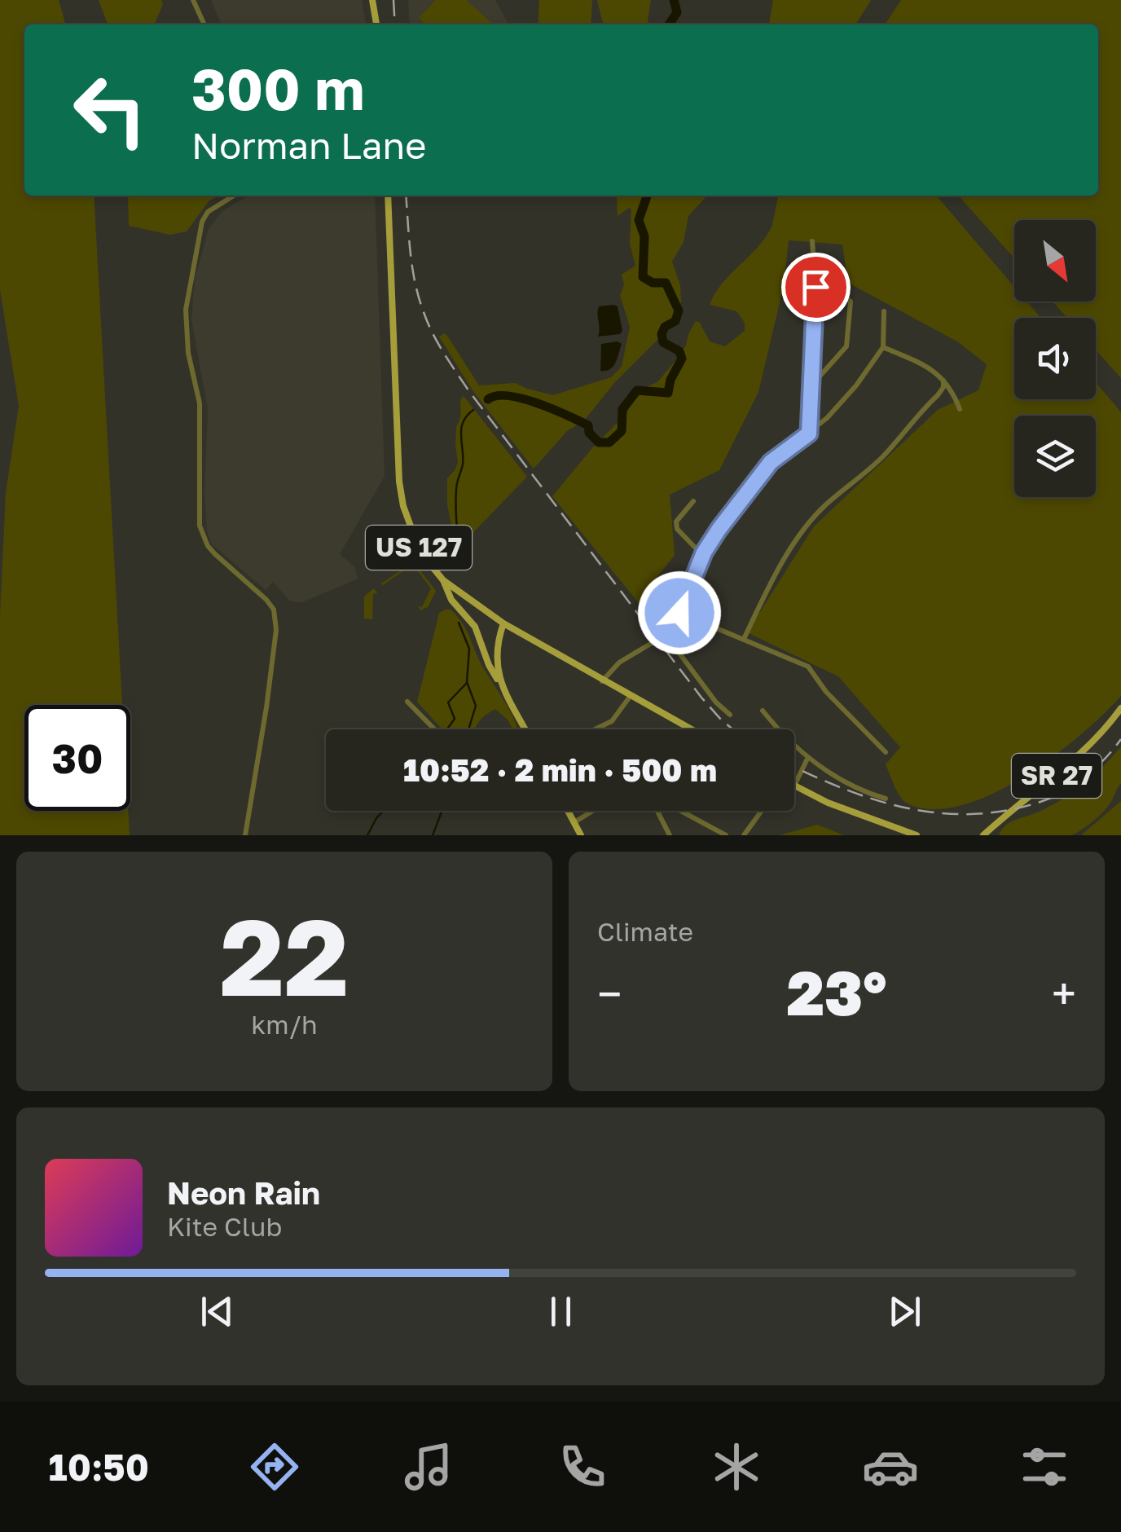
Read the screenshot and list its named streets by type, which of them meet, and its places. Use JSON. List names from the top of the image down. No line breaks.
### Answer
{"streets":{"main road":["US 127","SR 27"]},"north":"bottom right","page":{"turn":["300 m","Norman Lane"],"limit":"30","trip":"10:52 · 2 min · 500 m","tile":[["22","km/h"],"Climate"],"heat":["−","23°","+"],"song":["Neon Rain","Kite Club"],"tabs":"10:50"}}
